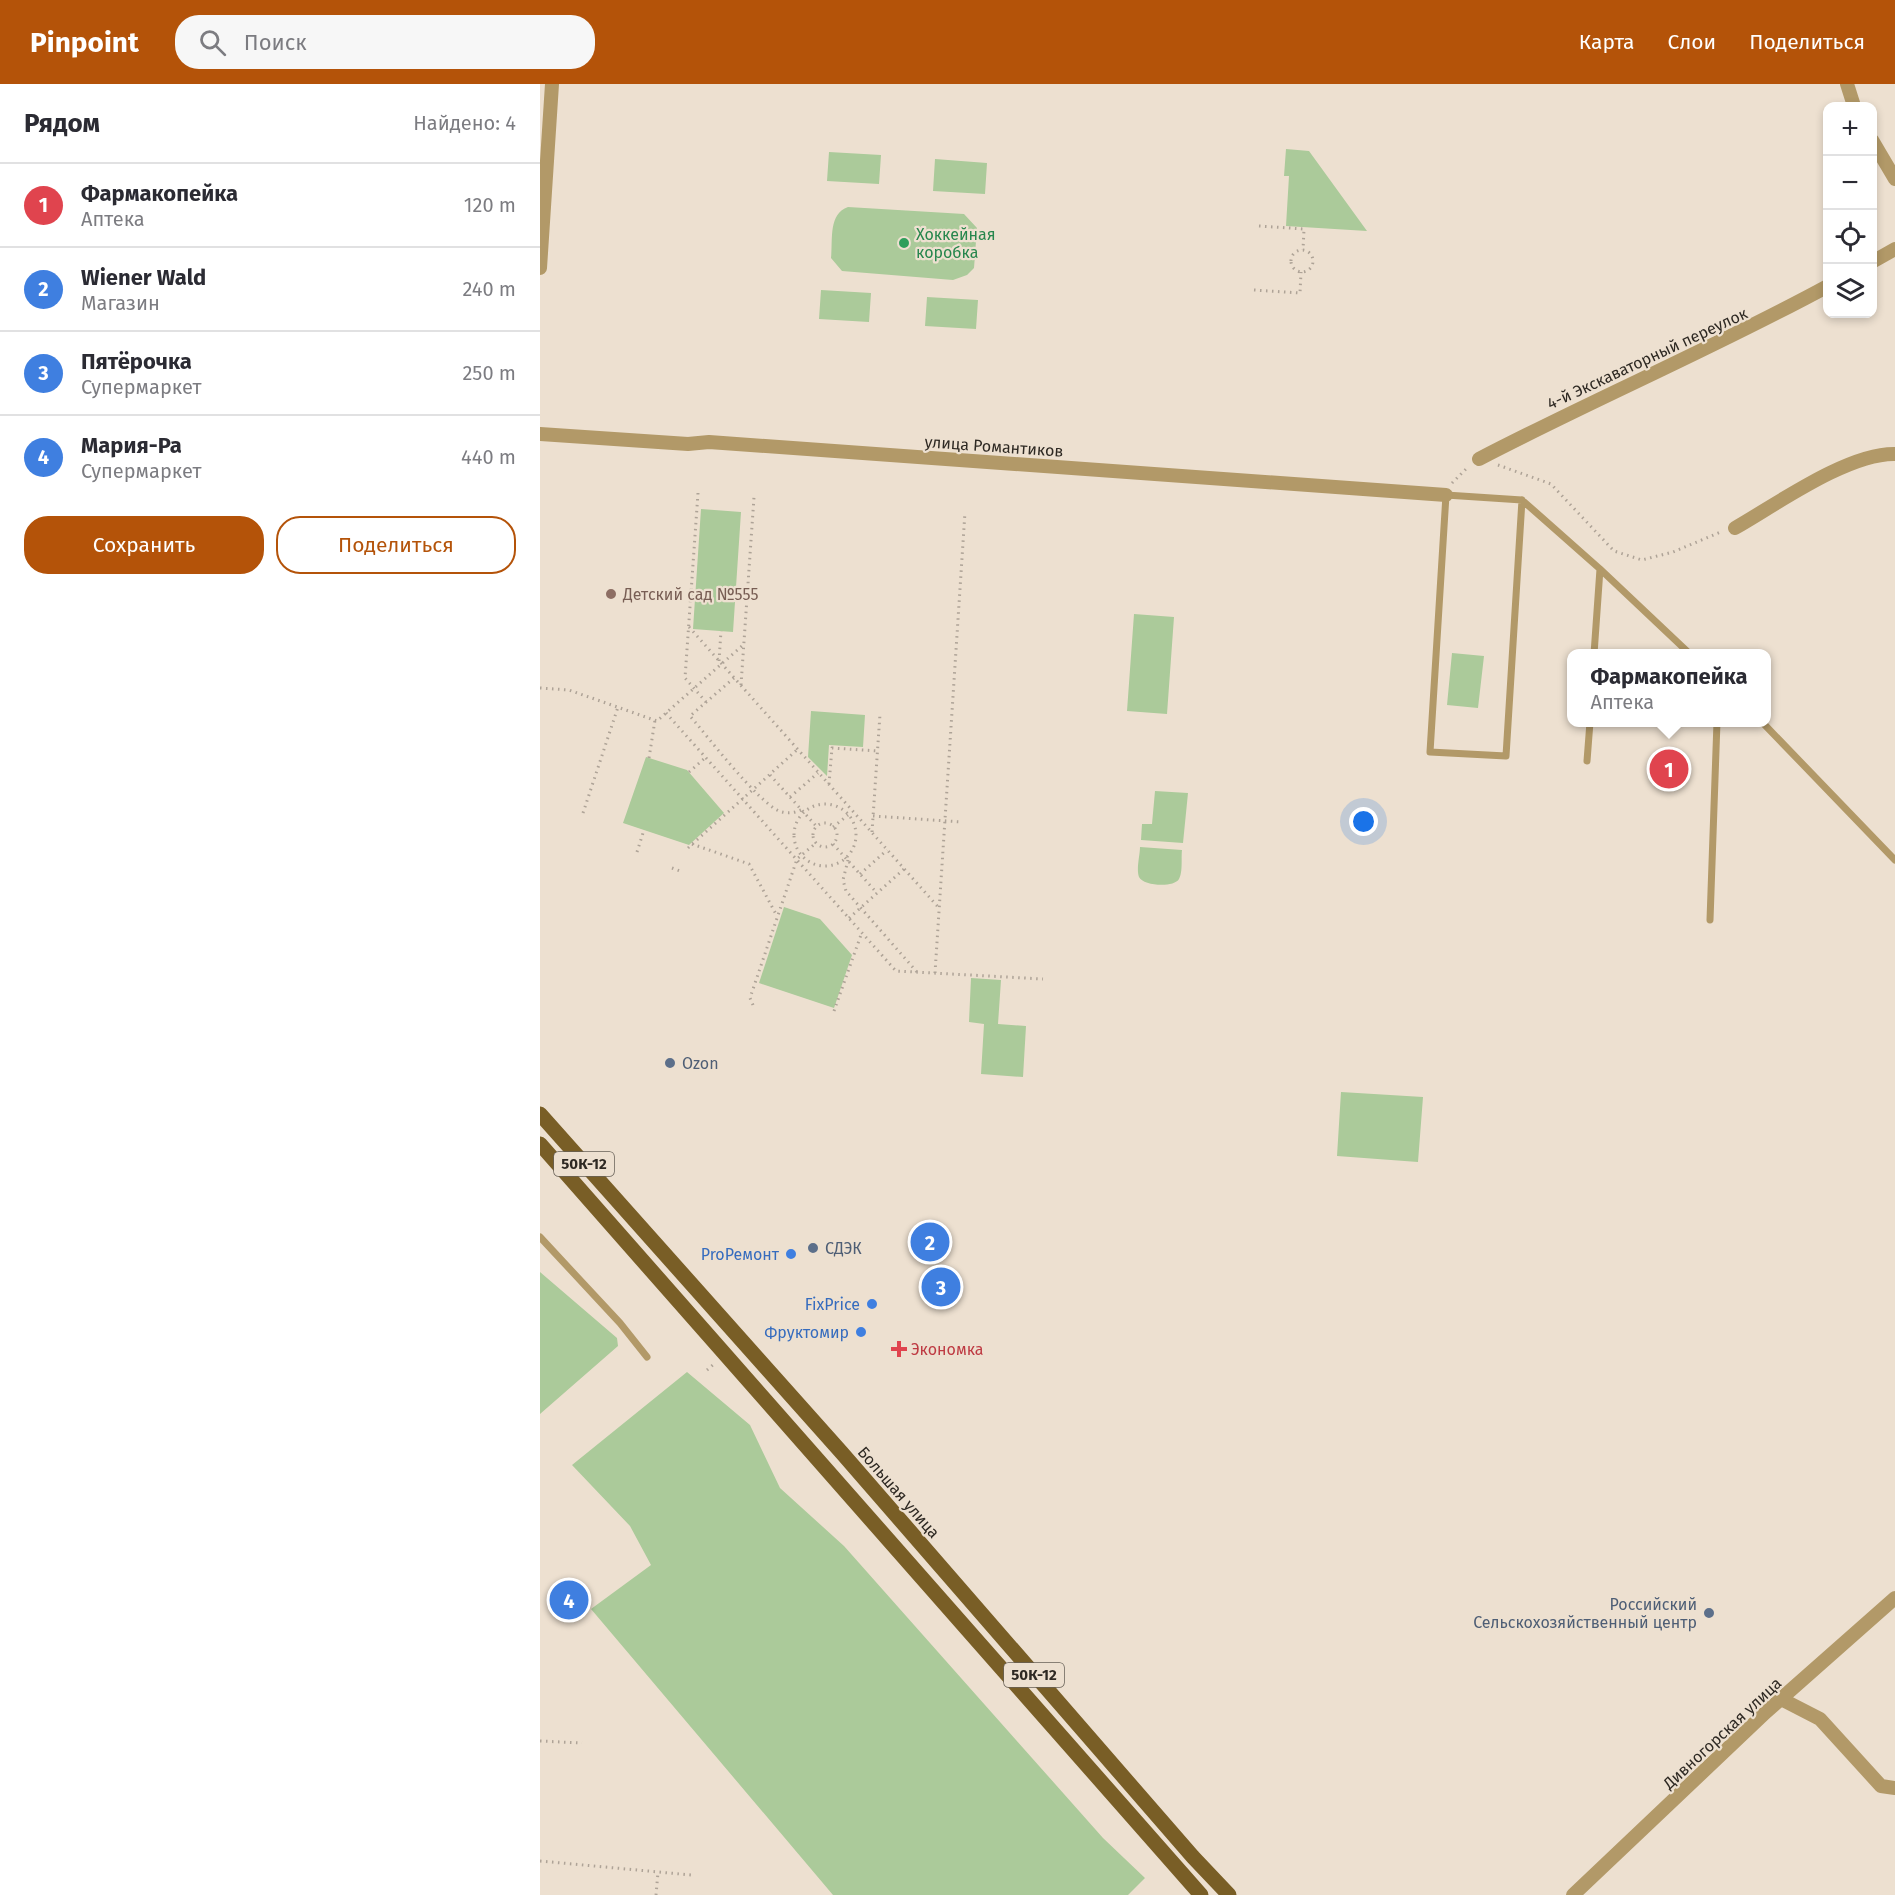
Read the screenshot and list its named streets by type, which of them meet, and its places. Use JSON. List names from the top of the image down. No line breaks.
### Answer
{"streets":{"main road":["50К-12","Большая улица"],"street":["4-й Экскаваторный переулок","улица Романтиков","Дивногорская улица"]},"places":{"other":["Хоккейная коробка","Детский сад №555","Ozon","СДЭК","ProРемонт","FixPrice","Фруктомир","Российский Сельскохозяйственный центр"],"health":["Экономка"]},"page":{"header":"Pinpoint","search":"Поиск","nav":["Карта","Слои","Поделиться"],"heading":["Рядом","Найдено: 4"],"map_buttons":["+","−"],"list":[{"mark":"1","name":"Фармакопейка","note":"Аптека","value":"120 m"},{"mark":"2","name":"Wiener Wald","note":"Магазин","value":"240 m"},{"mark":"3","name":"Пятёрочка","note":"Супермаркет","value":"250 m"},{"mark":"4","name":"Мария-Ра","note":"Супермаркет","value":"440 m"}],"buttons":["Сохранить","Поделиться"],"popup":["Фармакопейка","Аптека"],"pins":["1","2","3","4"]}}
